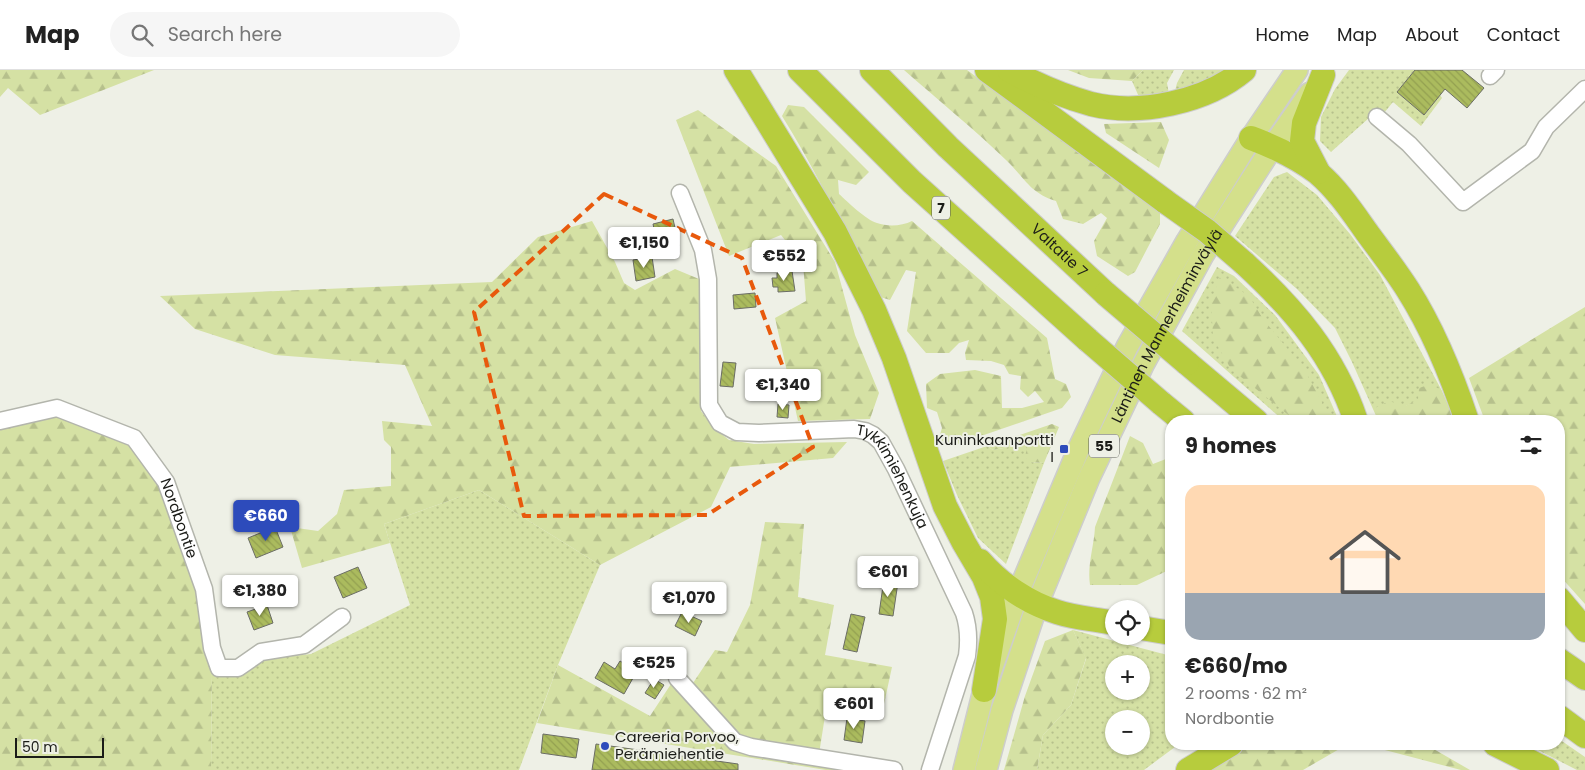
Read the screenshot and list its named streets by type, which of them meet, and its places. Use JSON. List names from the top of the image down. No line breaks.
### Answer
{"streets":{"highway":["7","Valtatie 7"],"main road":["Läntinen Mannerheiminväylä","55"],"street":["Tykkimiehenkuja","Nordbontie"]},"places":{"transit":["Kuninkaanportti I"],"other":["Careeria Porvoo, Perämiehentie"]},"scale_bar":"50 m","page":{"header":"Map","search":"Search here","nav":["Home","Map","About","Contact"],"price":["€1,150","€552","€1,340","€660","€601","€1,380","€1,070","€525","€601"],"heading":"9 homes","list":[{"name":"€660/mo","note":"2 rooms · 62 m² · Nordbontie"}],"map_buttons":["+","−"],"scale":"50 m"}}
